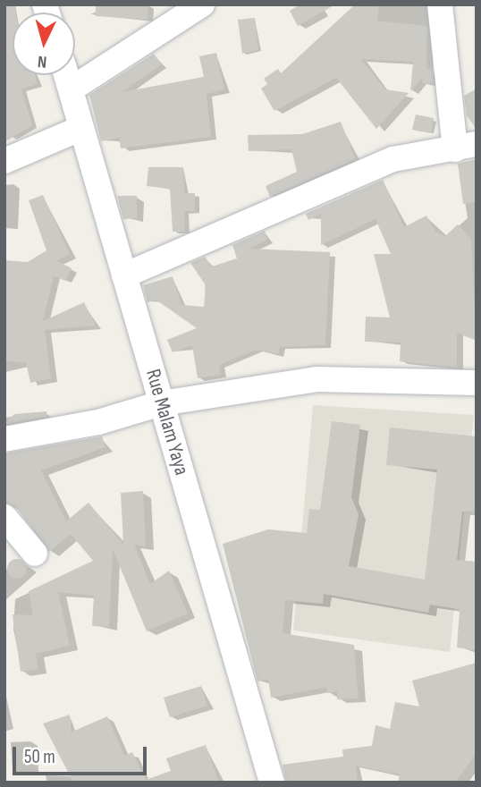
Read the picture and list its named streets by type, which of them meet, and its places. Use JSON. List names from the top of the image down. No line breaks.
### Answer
{"streets":{"street":["Rue Malam Yaya"]},"scale_bar":"50 m","north":"bottom"}
